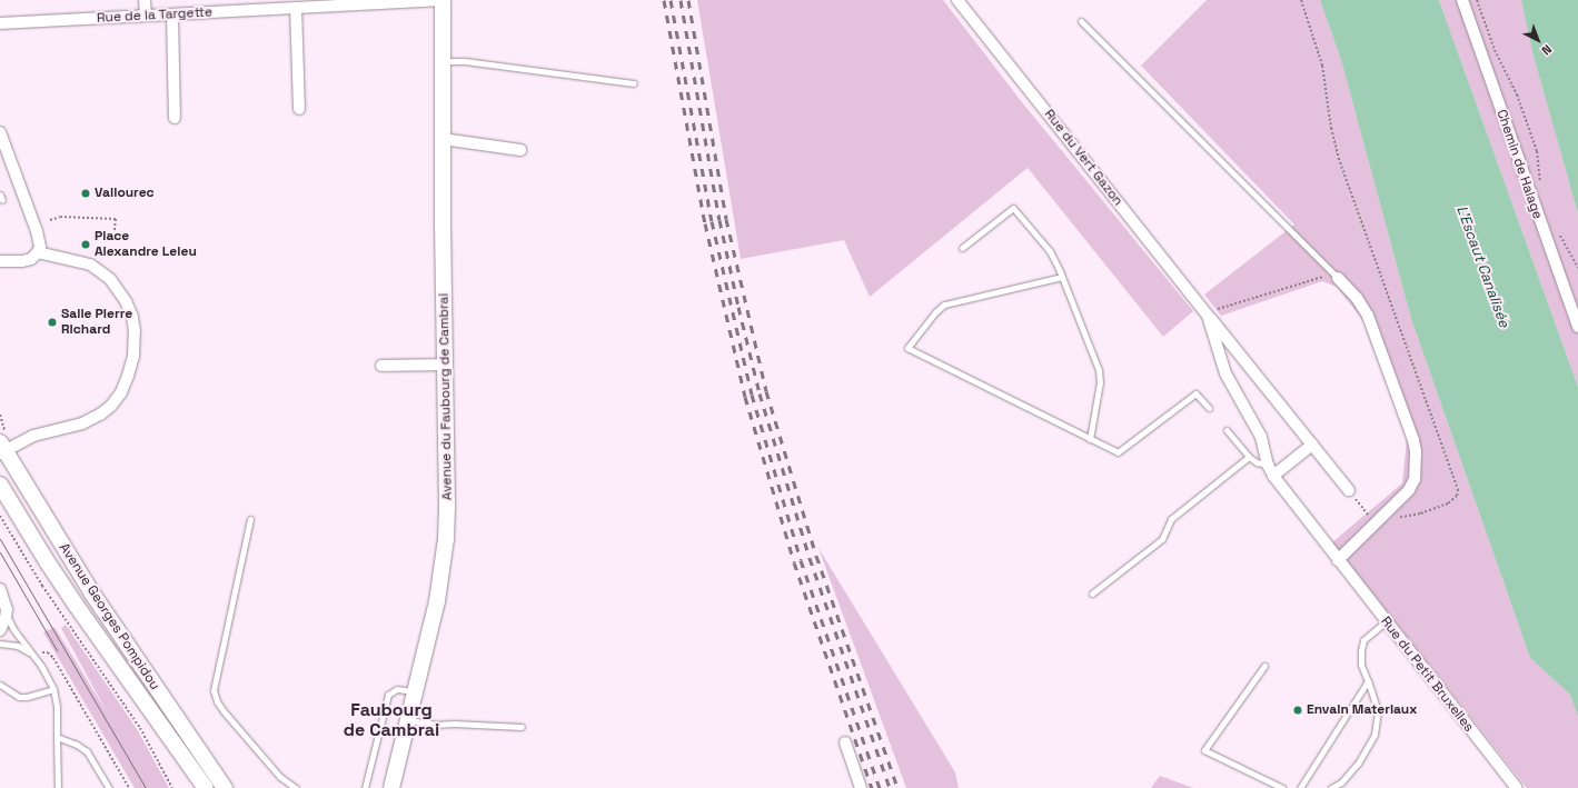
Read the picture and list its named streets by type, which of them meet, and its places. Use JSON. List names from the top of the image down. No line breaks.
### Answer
{"streets":{"street":["Rue de la Targette","Rue du Vert Gazon","Chemin de Halage","Avenue du Faubourg de Cambrai","Avenue Georges Pompidou","Rue du Petit Bruxelles"]},"crossings":[["Rue de la Targette","Avenue du Faubourg de Cambrai"],["Rue du Vert Gazon","Rue du Petit Bruxelles"]],"districts":["Faubourg de Cambrai"],"water":["L'Escaut Canalisée"],"places":["Vallourec","Place Alexandre Leleu","Salle Pierre Richard","Envain Materiaux"],"north":"bottom right"}
